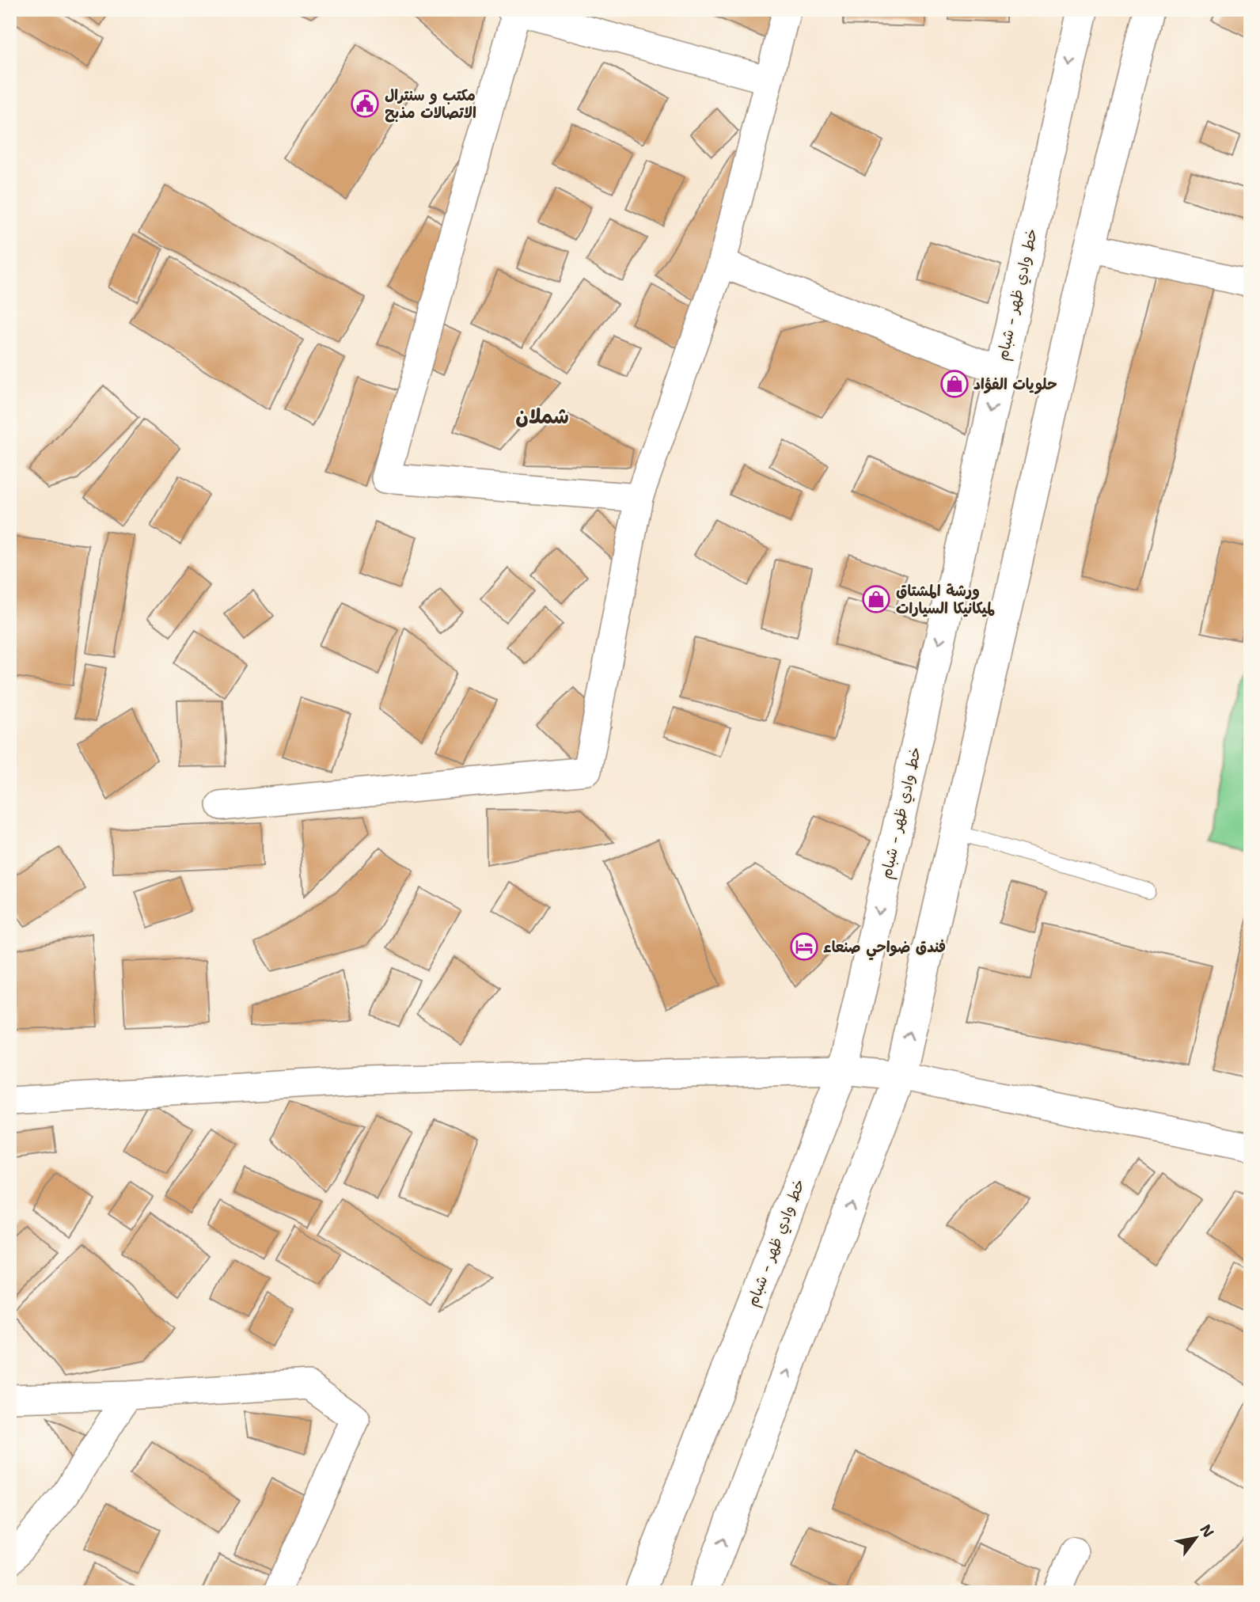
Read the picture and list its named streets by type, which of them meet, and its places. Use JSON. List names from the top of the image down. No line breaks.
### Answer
{"streets":{"main road":["خط وادي ظهر - شبام"]},"districts":["شملان"],"places":{"public building":["مكتب و سنترال الاتصالات مذبح"],"shop":["حلويات الفؤاد","ورشة المشتاق لميكانيكا السيارات"],"hotel":["فندق ضواحي صنعاء"]},"north":"top right"}
